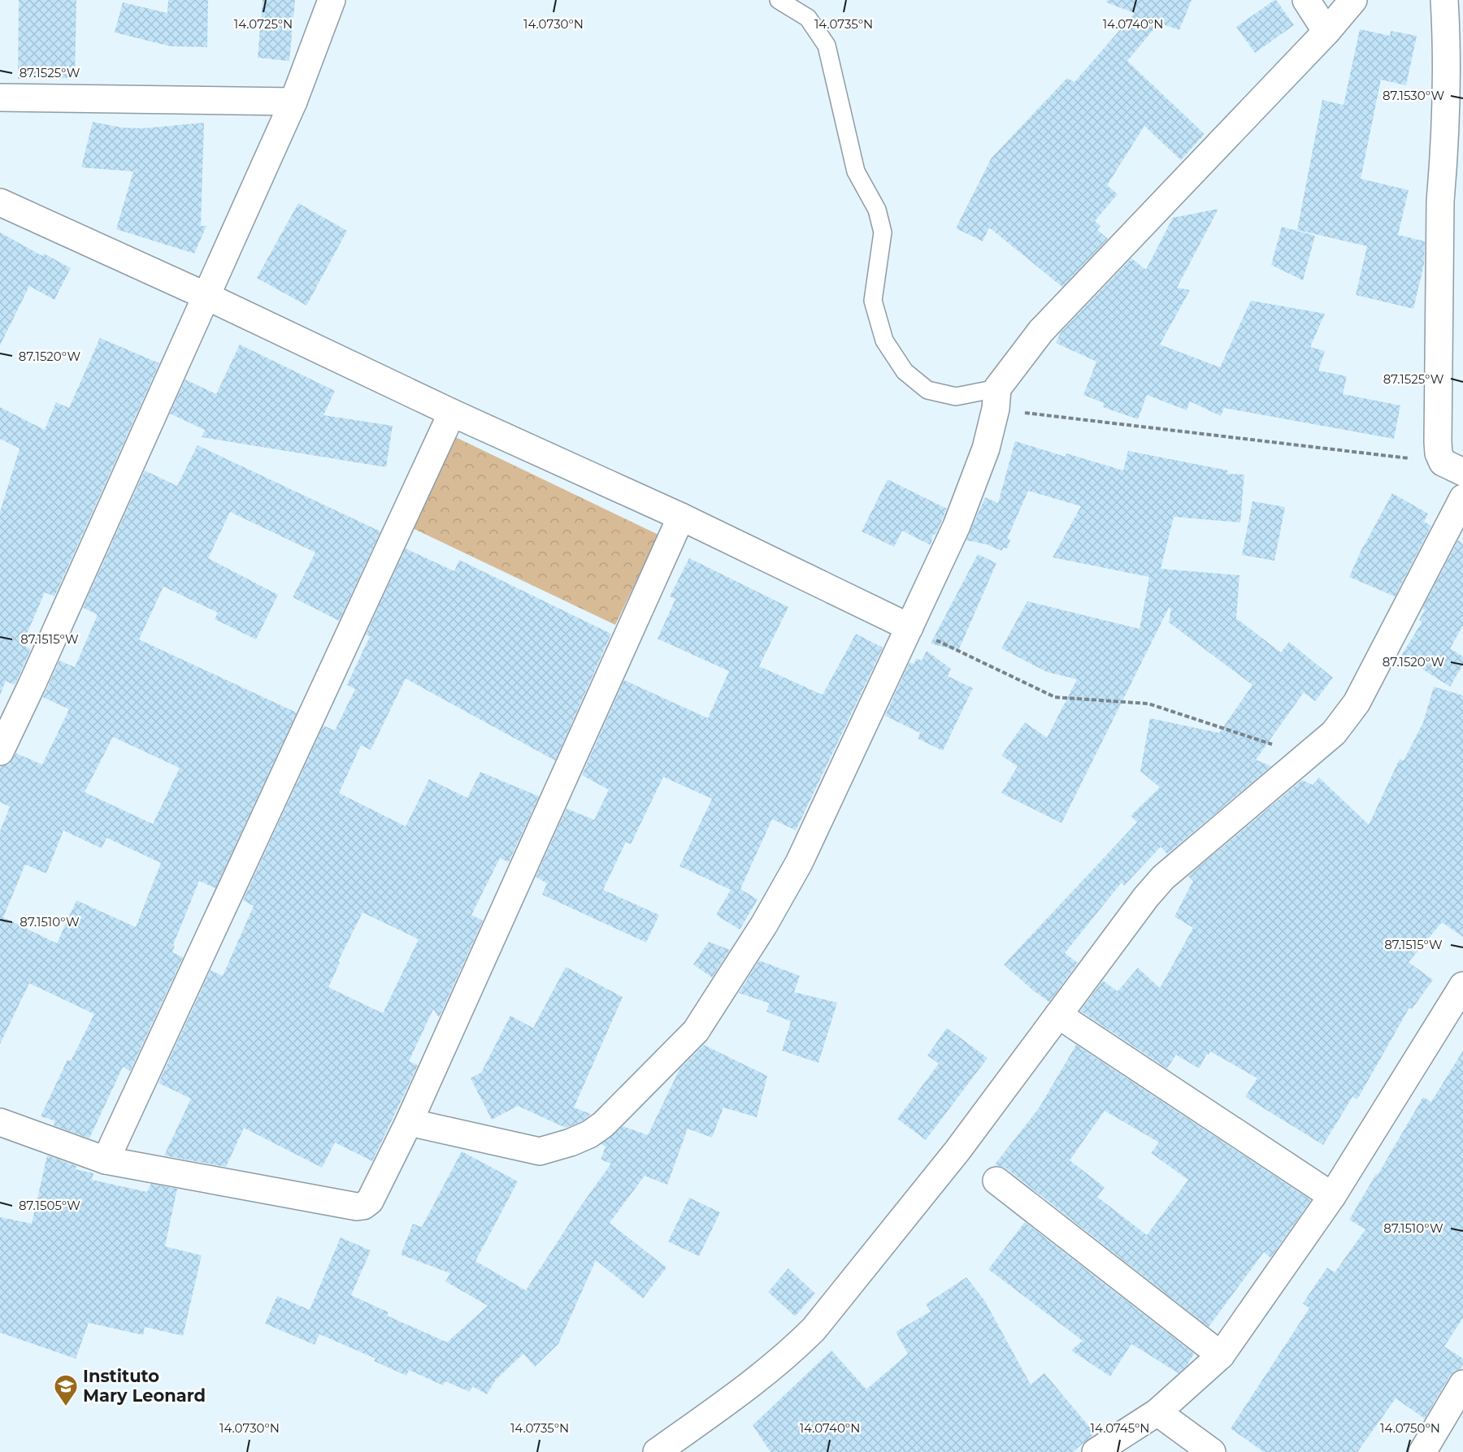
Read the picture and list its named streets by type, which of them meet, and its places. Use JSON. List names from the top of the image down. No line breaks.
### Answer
{"places":{"school or university":["Instituto Mary Leonard"]},"coordinates":["14.0725°N","14.0730°N","14.0735°N","14.0740°N","87.1525°W","87.1530°W","87.1520°W","87.1515°W","87.1510°W","87.1505°W","14.0745°N","14.0750°N"]}
